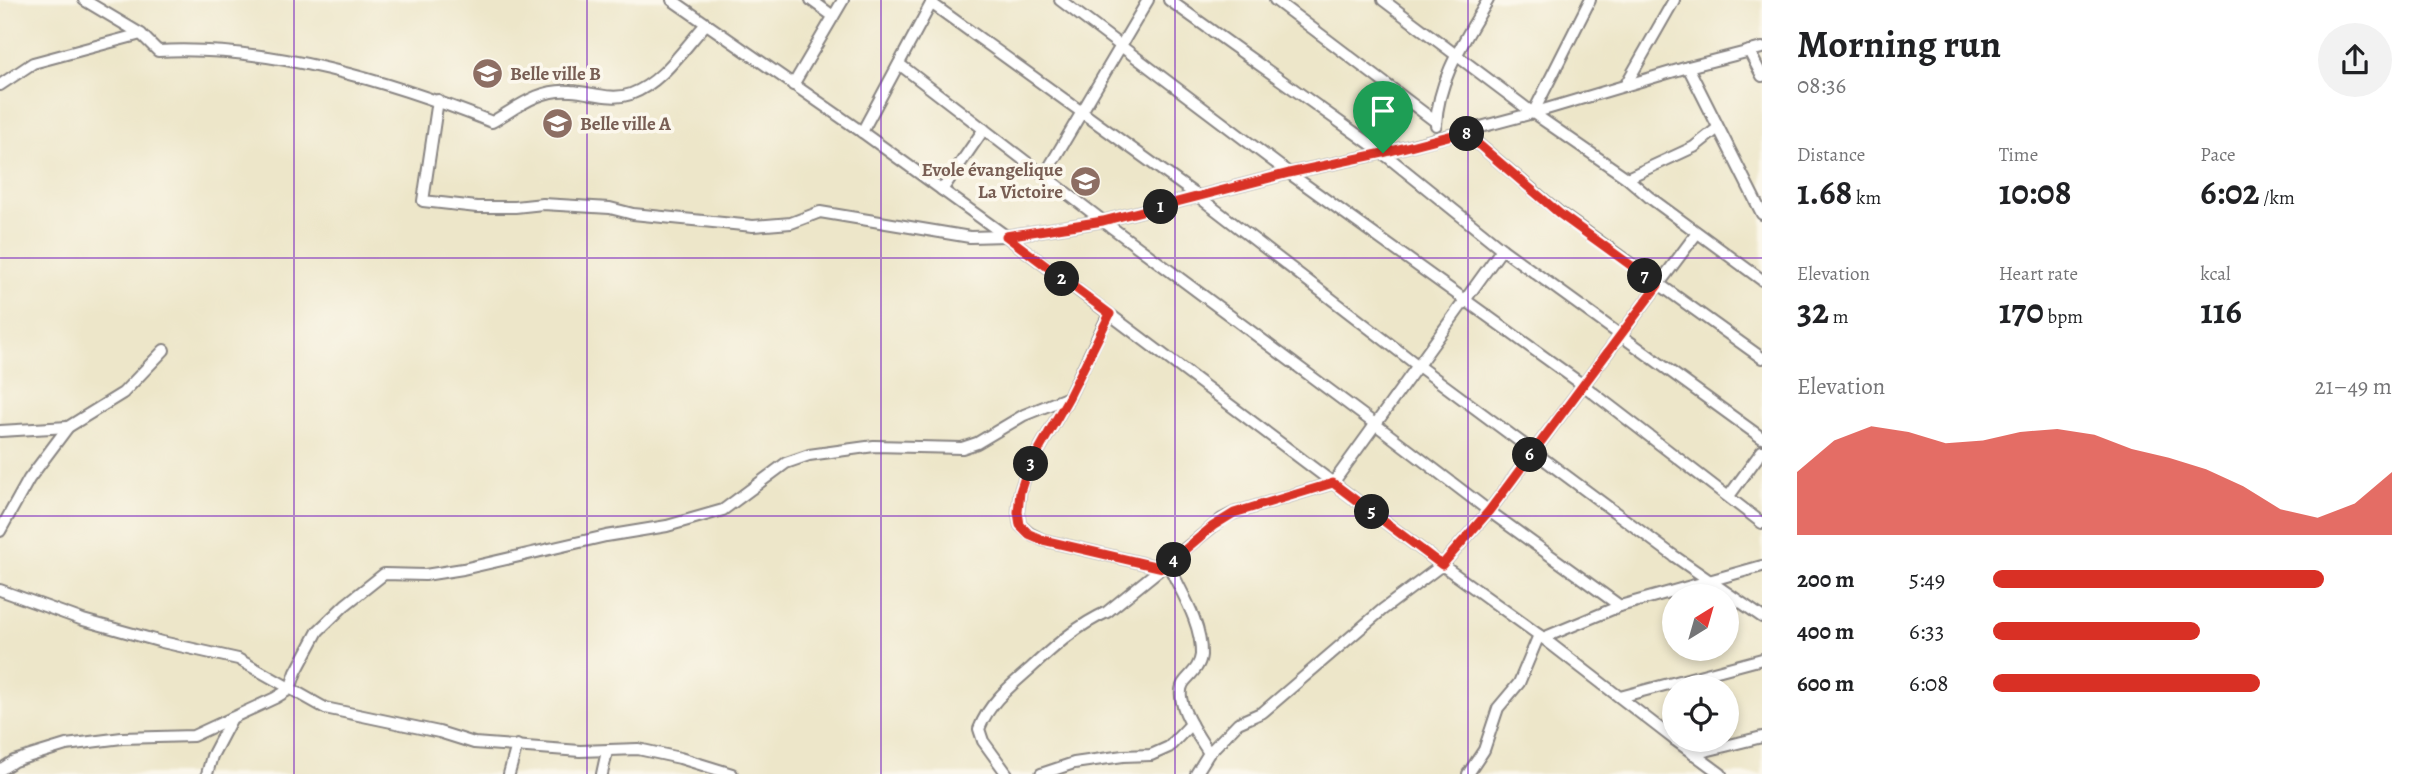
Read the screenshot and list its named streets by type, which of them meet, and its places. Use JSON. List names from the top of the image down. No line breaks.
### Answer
{"places":{"school or university":["Belle ville B","Belle ville A","Evole évangelique La Victoire"]},"north":"top right","page":{"heading":["Morning run","08:36"],"pins":["8","1","7","2","6","3","5","4"],"stats":[["Distance","1.68 km"],["Time","10:08"],["Pace","6:02 /km"],["Elevation","32 m"],["Heart rate","170 bpm"],["kcal","116"]],"chart":["Elevation","21–49 m"],"list":[{"name":"200 m","note":"5:49"},{"name":"400 m","note":"6:33"},{"name":"600 m","note":"6:08"}]}}
